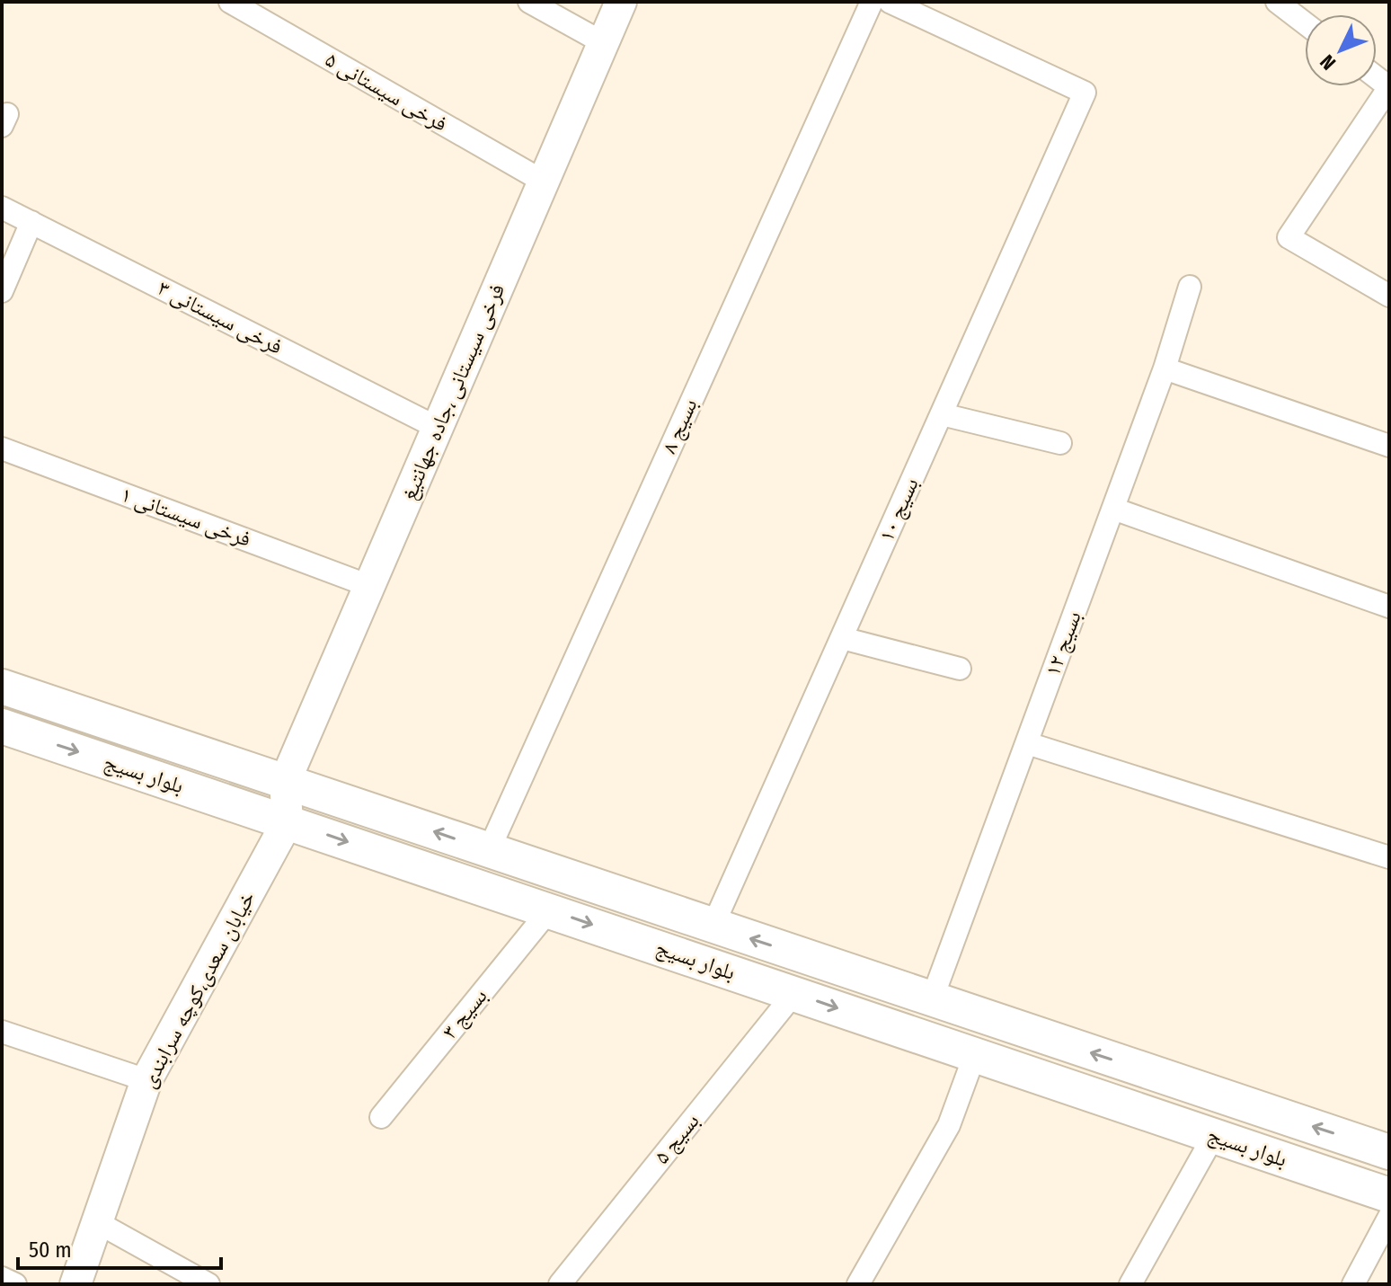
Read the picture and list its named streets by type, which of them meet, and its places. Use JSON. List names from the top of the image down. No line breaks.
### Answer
{"streets":{"main road":["بلوار بسیج"],"street":["فرخی سیستانی ۵","فرخی سیستانی ۳","فرخی سیستانی ،جاده جهانتیغ","بسیج ۸","بسیج ۱۰","فرخی سیستانی ۱","بسیج ۱۲","خیابان سعدی،کوچه سرابندی","بسیج ۳","بسیج ۵"]},"crossings":[["فرخی سیستانی ۵","فرخی سیستانی ،جاده جهانتیغ"],["فرخی سیستانی ۳","فرخی سیستانی ،جاده جهانتیغ"],["فرخی سیستانی ،جاده جهانتیغ","فرخی سیستانی ۱"],["فرخی سیستانی ،جاده جهانتیغ","بلوار بسیج"],["بسیج ۸","بلوار بسیج"],["بسیج ۱۰","بلوار بسیج"],["بسیج ۱۲","بلوار بسیج"],["بلوار بسیج","خیابان سعدی،کوچه سرابندی"],["بلوار بسیج","بسیج ۳"],["بلوار بسیج","بسیج ۵"]],"scale_bar":"50 m","north":"bottom left"}
